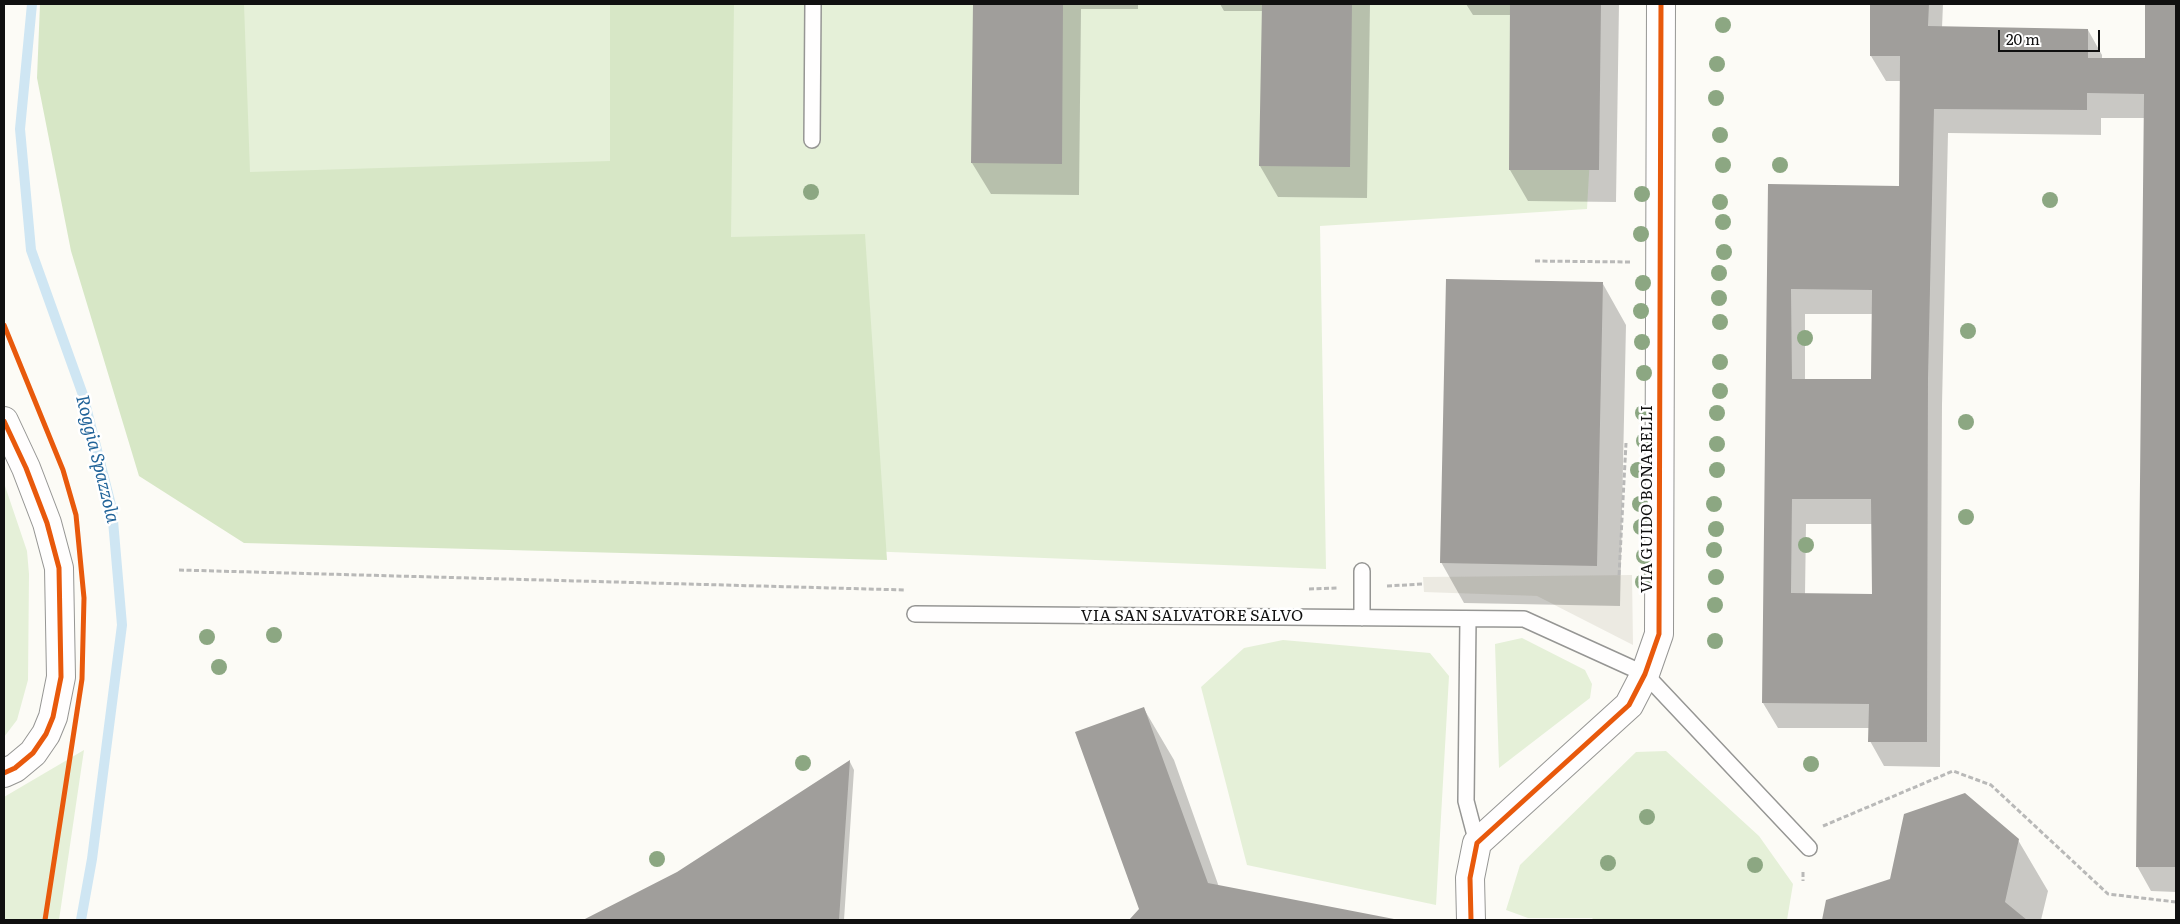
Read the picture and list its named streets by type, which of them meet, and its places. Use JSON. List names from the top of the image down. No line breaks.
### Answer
{"streets":{"street":["VIA GUIDO BONARELLI"],"lane":["VIA SAN SALVATORE SALVO"]},"crossings":[["VIA GUIDO BONARELLI","VIA SAN SALVATORE SALVO"]],"water":["Roggia Spazzola"],"scale_bar":"20 m"}
